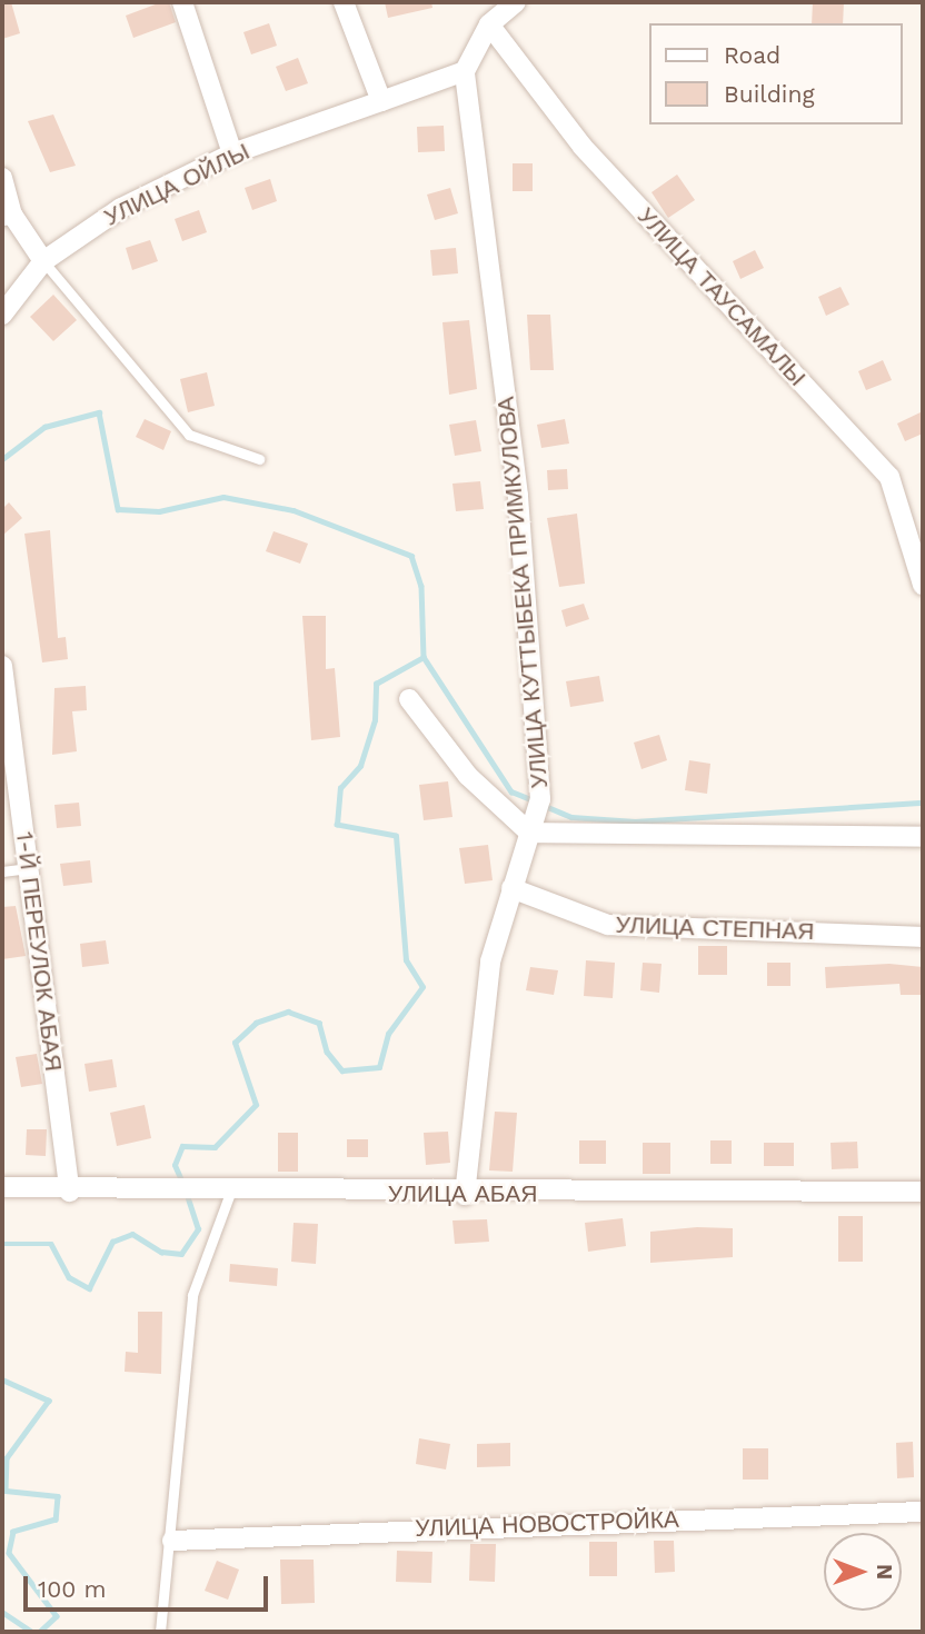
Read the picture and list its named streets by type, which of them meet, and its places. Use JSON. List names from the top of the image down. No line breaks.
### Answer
{"streets":{"street":["УЛИЦА ОЙЛЫ","УЛИЦА ТАУСАМАЛЫ","УЛИЦА КУТТЫБЕКА ПРИМКУЛОВА","УЛИЦА СТЕПНАЯ","1-Й ПЕРЕУЛОК АБАЯ","УЛИЦА АБАЯ","УЛИЦА НОВОСТРОЙКА"]},"crossings":[["УЛИЦА КУТТЫБЕКА ПРИМКУЛОВА","УЛИЦА СТЕПНАЯ"],["УЛИЦА КУТТЫБЕКА ПРИМКУЛОВА","УЛИЦА АБАЯ"],["1-Й ПЕРЕУЛОК АБАЯ","УЛИЦА АБАЯ"]],"legend":["Road","Building"],"scale_bar":"100 m","north":"right"}
